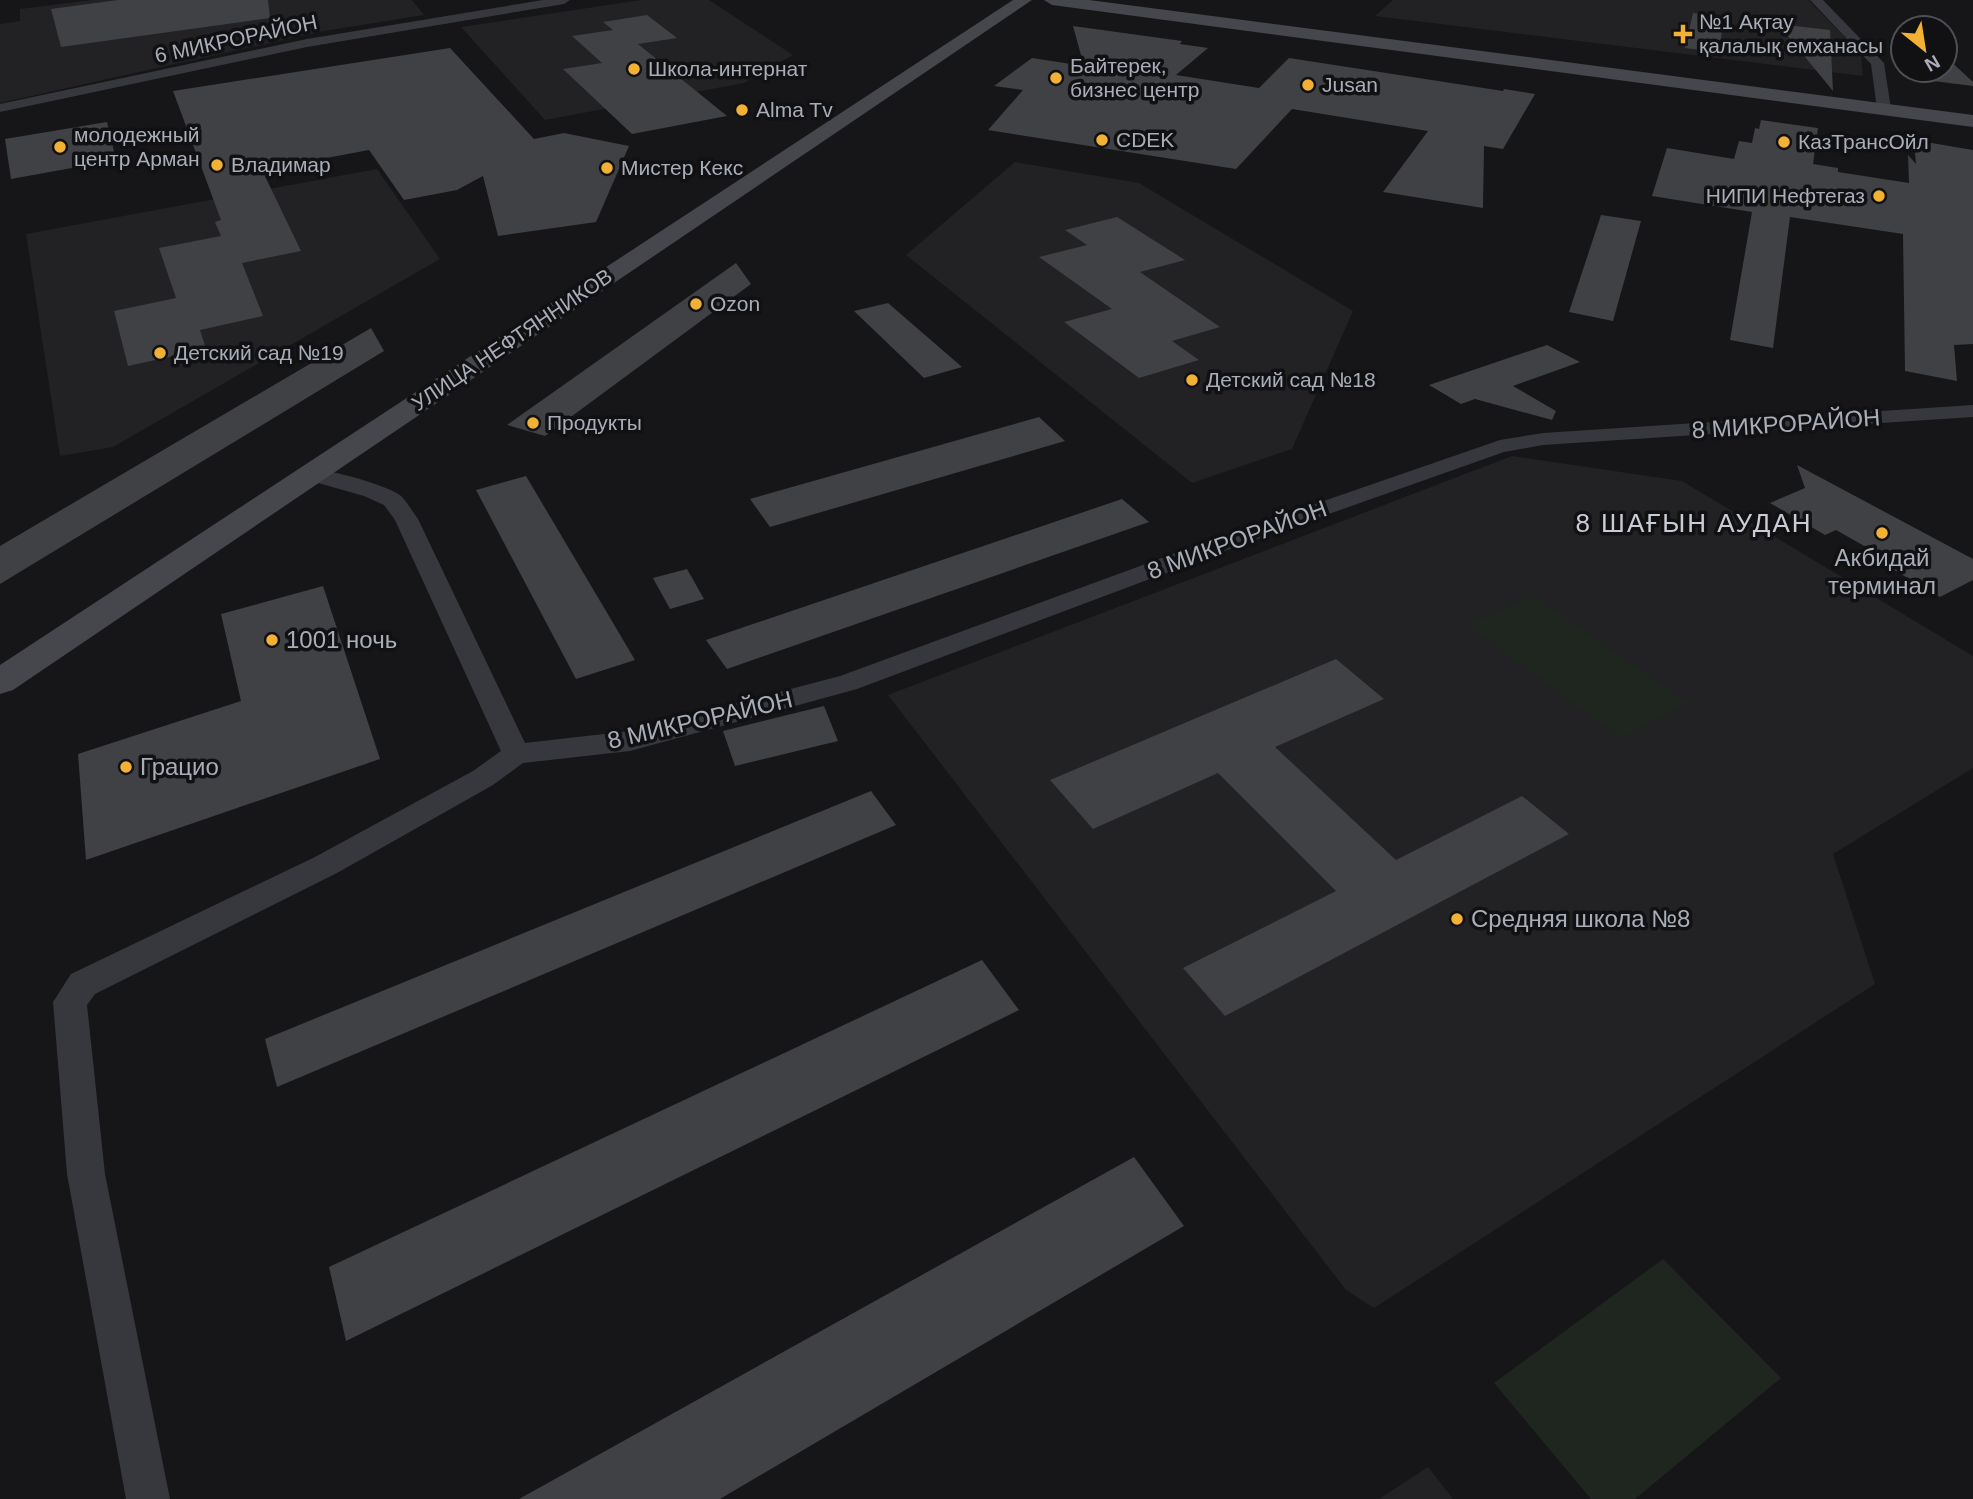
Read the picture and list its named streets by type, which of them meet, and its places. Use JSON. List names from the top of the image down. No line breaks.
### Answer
{"streets":{"main road":["УЛИЦА НЕФТЯННИКОВ"],"street":["6 МИКРОРАЙОН","8 МИКРОРАЙОН"]},"districts":["8 ШАҒЫН АУДАН"],"places":{"health":["№1 Ақтау қалалық емханасы"],"other":["Школа-интернат","Байтерек, бизнес центр","Jusan","Alma Tv","CDEK","КазТрансОйл","молодежный центр Арман","Владимар","Мистер Кекс","НИПИ Нефтегаз","Ozon","Детский сад №19","Детский сад №18","Продукты","Акбидай терминал","1001 ночь","Грацио","Средняя школа №8"]},"north":"bottom right"}
